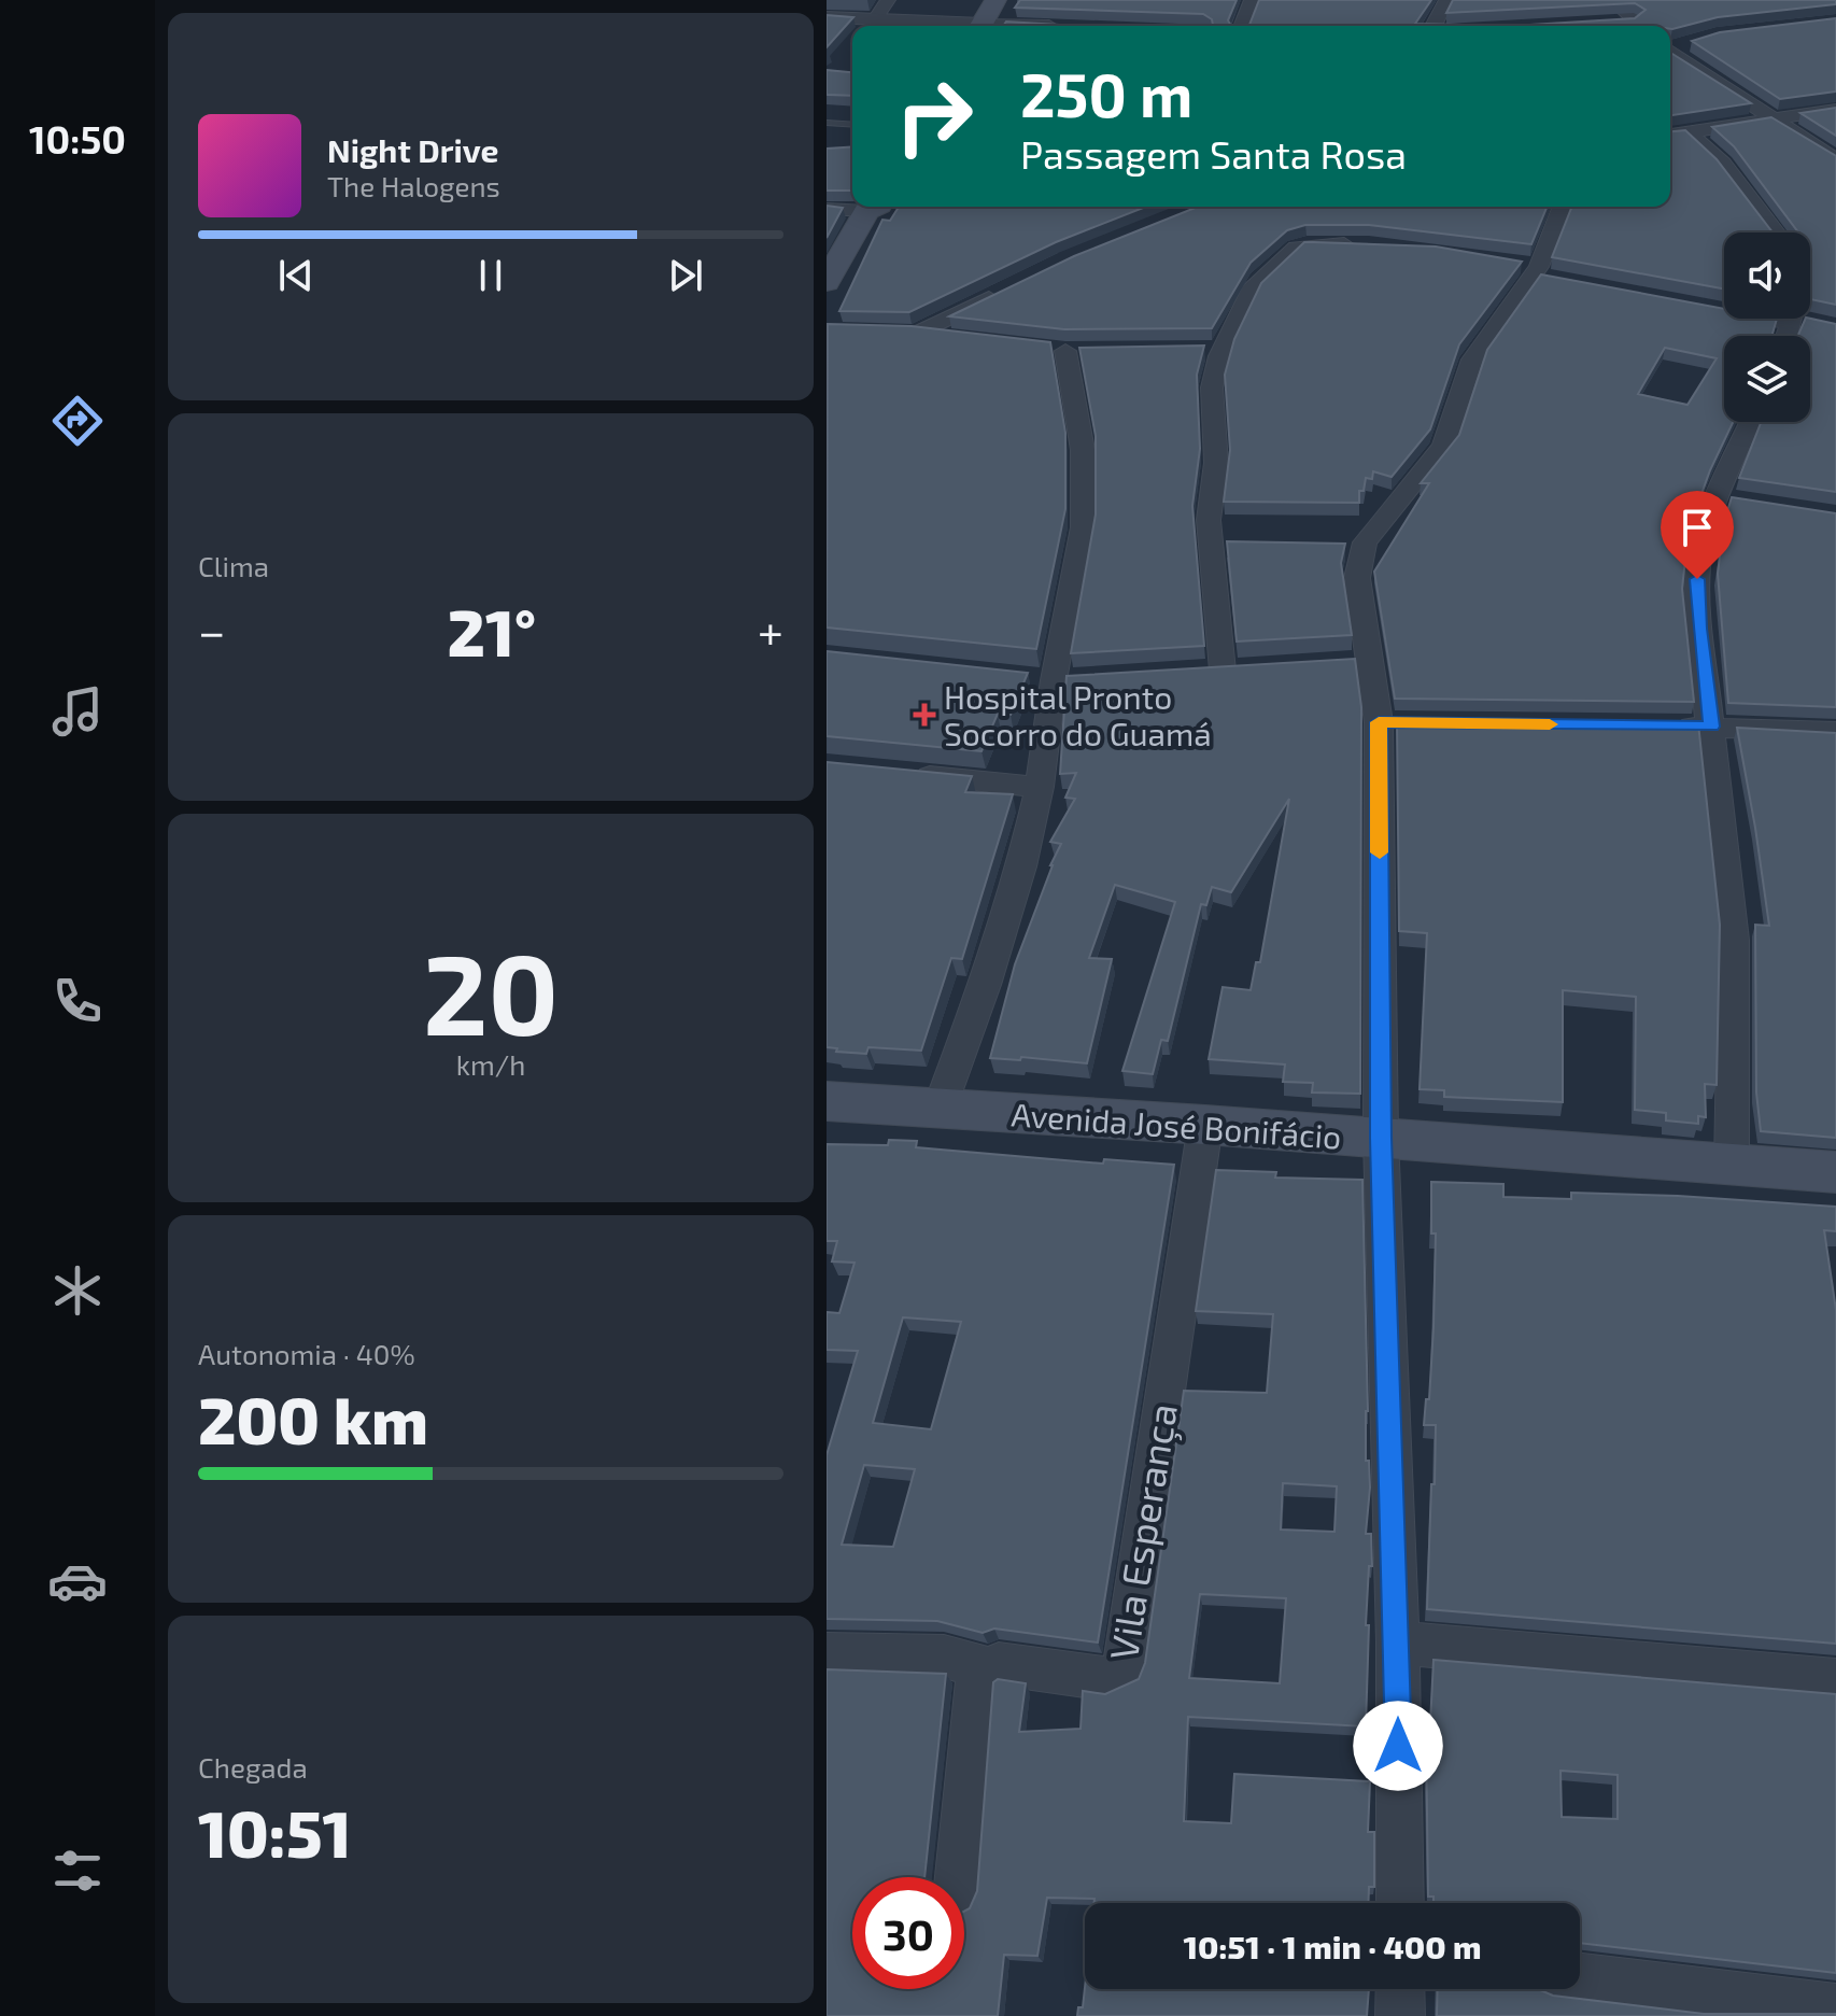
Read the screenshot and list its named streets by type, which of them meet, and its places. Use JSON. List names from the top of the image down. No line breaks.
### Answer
{"streets":{"main road":["Avenida José Bonifácio"],"street":["Vila Esperança"]},"crossings":[["Avenida José Bonifácio","Vila Esperança"]],"places":{"health":["Hospital Pronto Socorro do Guamá"]},"page":{"tabs":"10:50","turn":["250 m","Passagem Santa Rosa"],"song":["Night Drive","The Halogens"],"tile":["Clima",["20","km/h"],["Autonomia · 40%","200 km"],["Chegada","10:51"]],"heat":["−","21°","+"],"limit":"30","trip":"10:51 · 1 min · 400 m"}}
